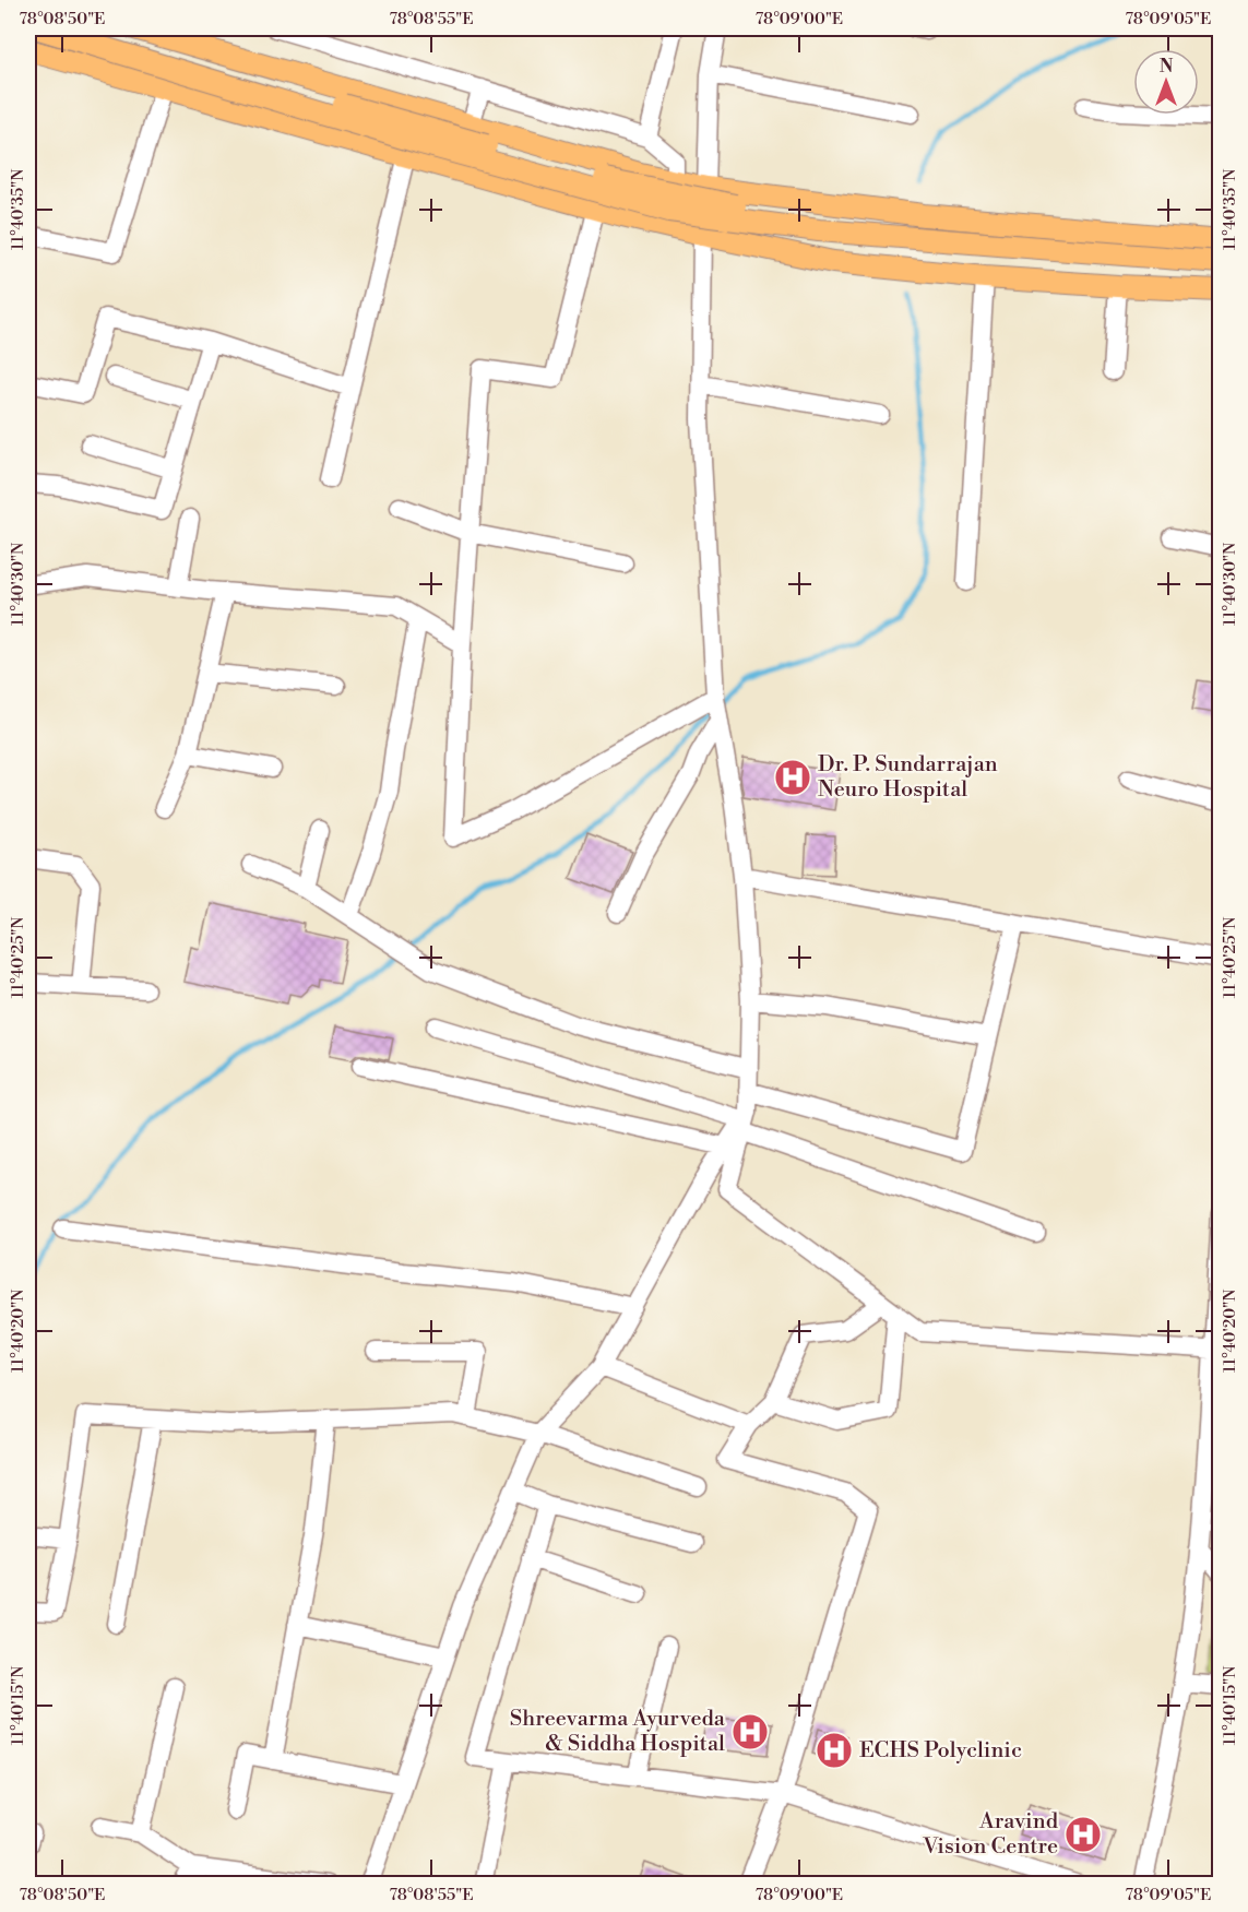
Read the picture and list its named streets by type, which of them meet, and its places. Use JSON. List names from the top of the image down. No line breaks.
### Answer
{"places":{"hospital":["Dr. P. Sundarrajan Neuro Hospital","Shreevarma Ayurveda & Siddha Hospital","ECHS Polyclinic","Aravind Vision Centre"]},"north":"top","coordinates":["78°08'50\"E","78°08'55\"E","78°09'00\"E","78°09'05\"E","11°40'35\"N","11°40'30\"N","11°40'25\"N","11°40'20\"N","11°40'15\"N"]}
